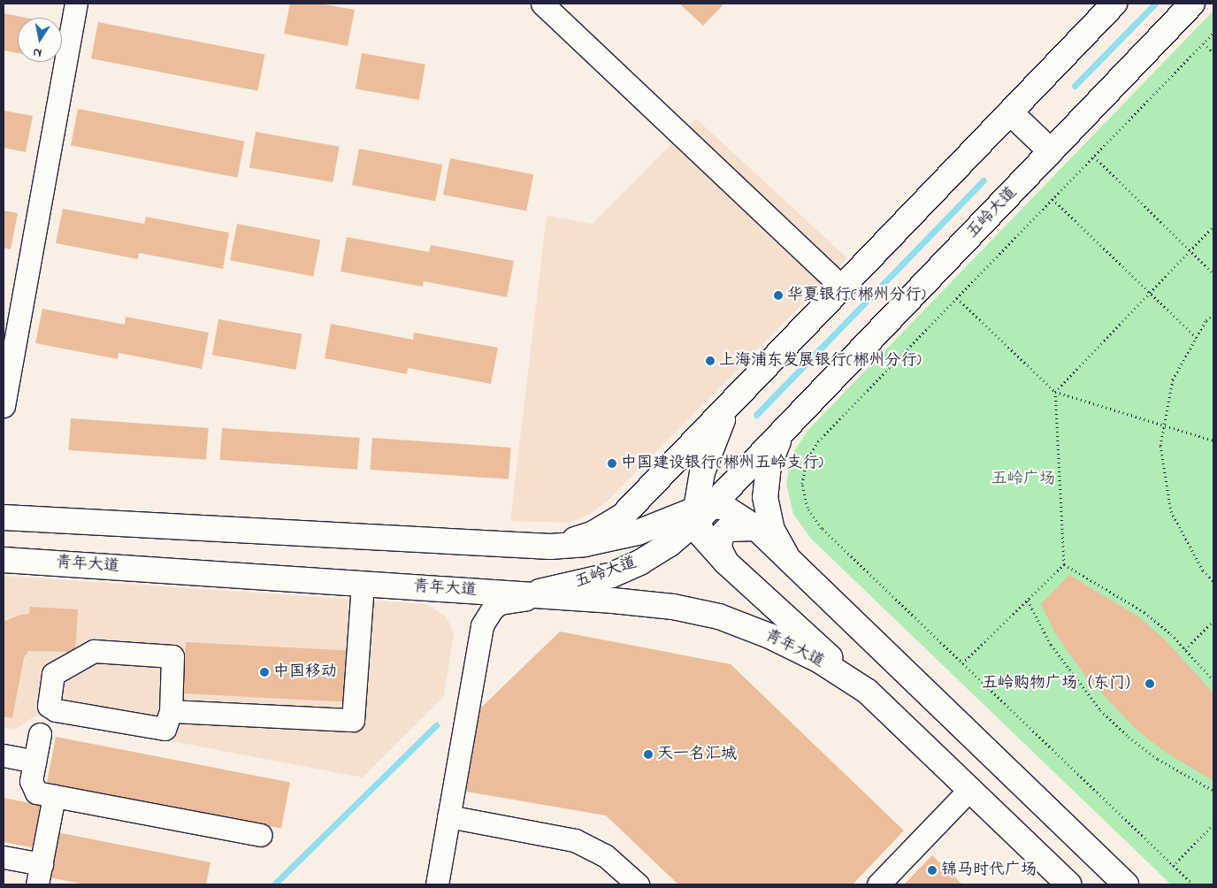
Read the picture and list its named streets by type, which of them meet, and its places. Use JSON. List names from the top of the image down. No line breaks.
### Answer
{"streets":{"main road":["五岭大道","青年大道"]},"crossings":[["五岭大道","青年大道"]],"parks":["五岭广场"],"places":["华夏银行(郴州分行)","上海浦东发展银行(郴州分行)","中国建设银行(郴州五岭支行)","中国移动","五岭购物广场（东门）","天一名汇城","锦马时代广场"],"north":"bottom"}
